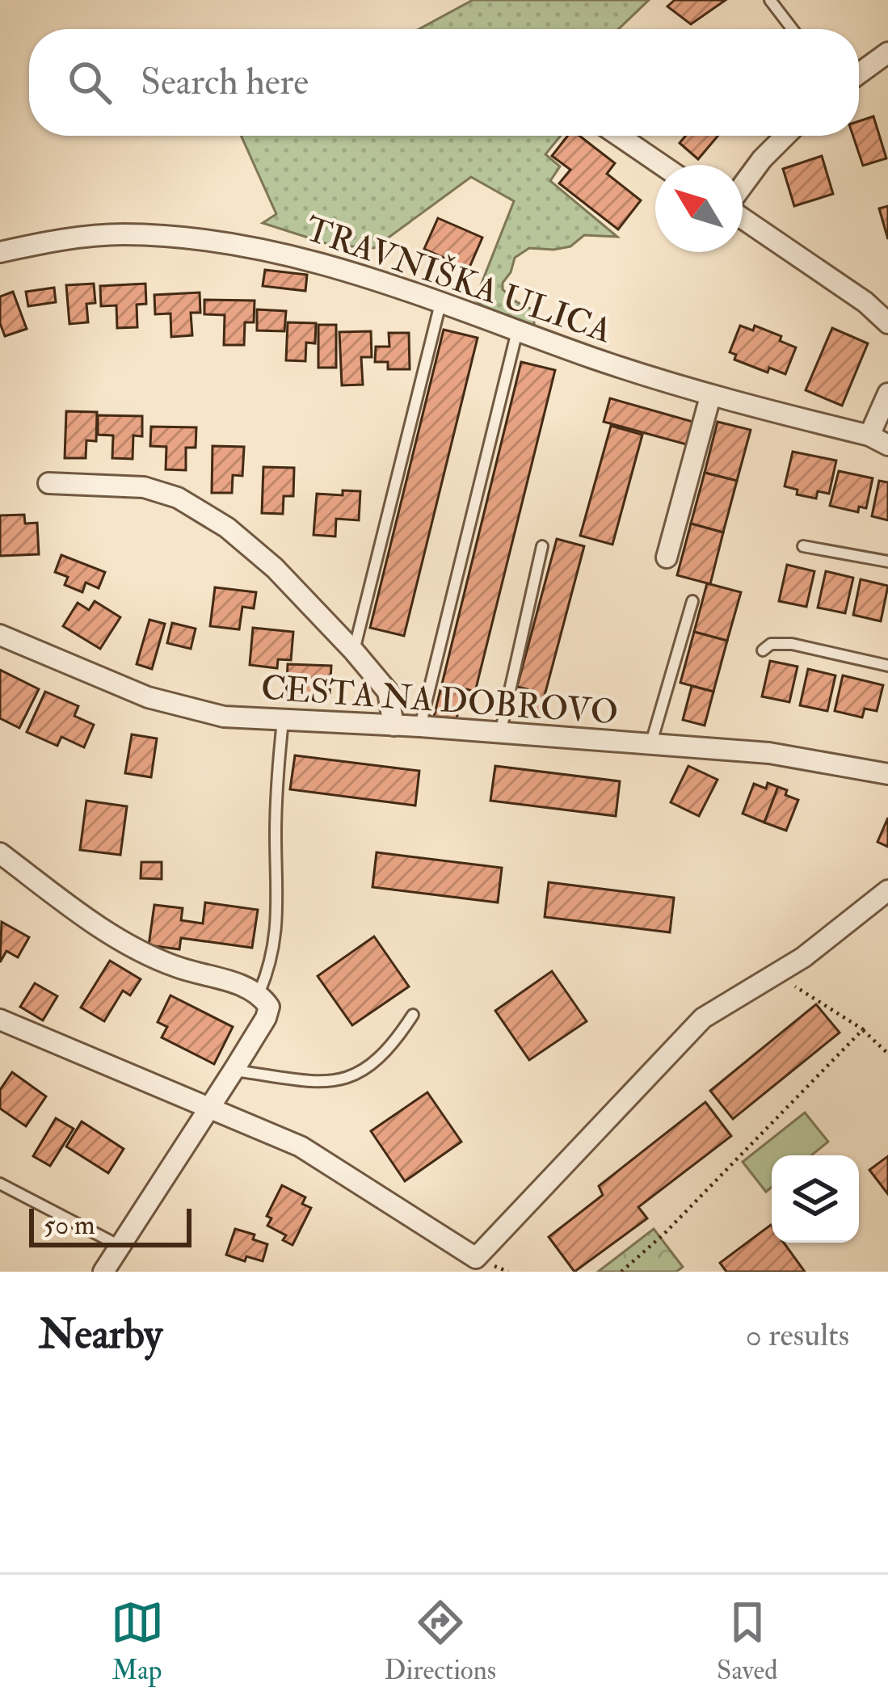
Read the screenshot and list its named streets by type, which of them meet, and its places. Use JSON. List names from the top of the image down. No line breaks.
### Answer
{"streets":{"street":["TRAVNIŠKA ULICA","CESTA NA DOBROVO"]},"scale_bar":"50 m","north":"top left","page":{"search":"Search here","scale":"50 m","heading":["Nearby","0 results"],"nav":["Map","Directions","Saved"]}}
